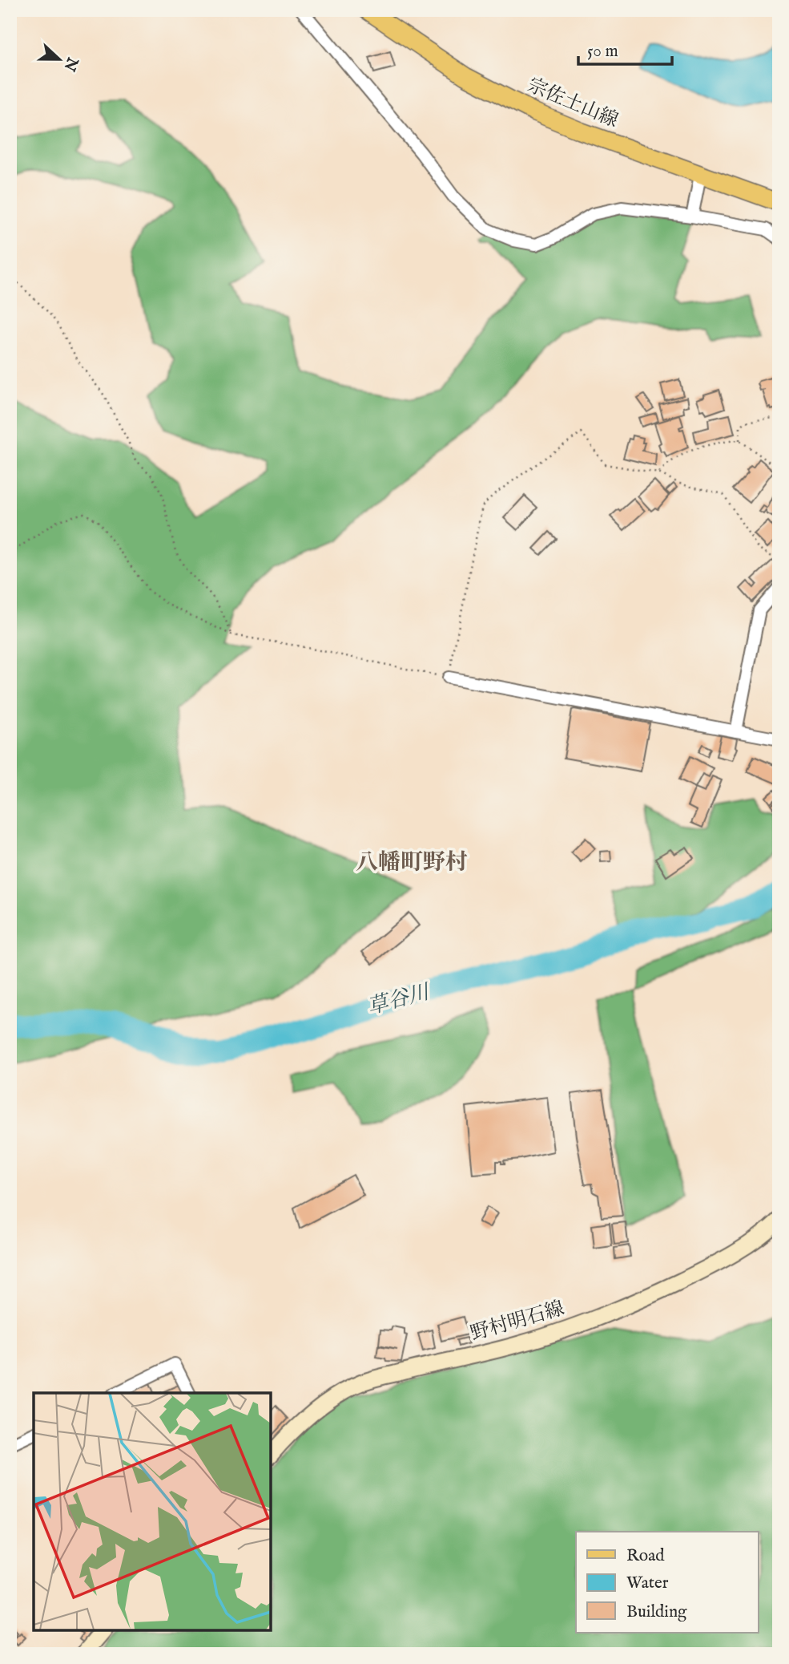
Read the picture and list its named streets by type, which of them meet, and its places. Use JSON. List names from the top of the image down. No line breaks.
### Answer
{"streets":{"main road":["宗佐土山線","野村明石線"]},"districts":["八幡町野村"],"water":["草谷川"],"legend":["Road","Water","Building"],"scale_bar":"50 m","north":"right"}
